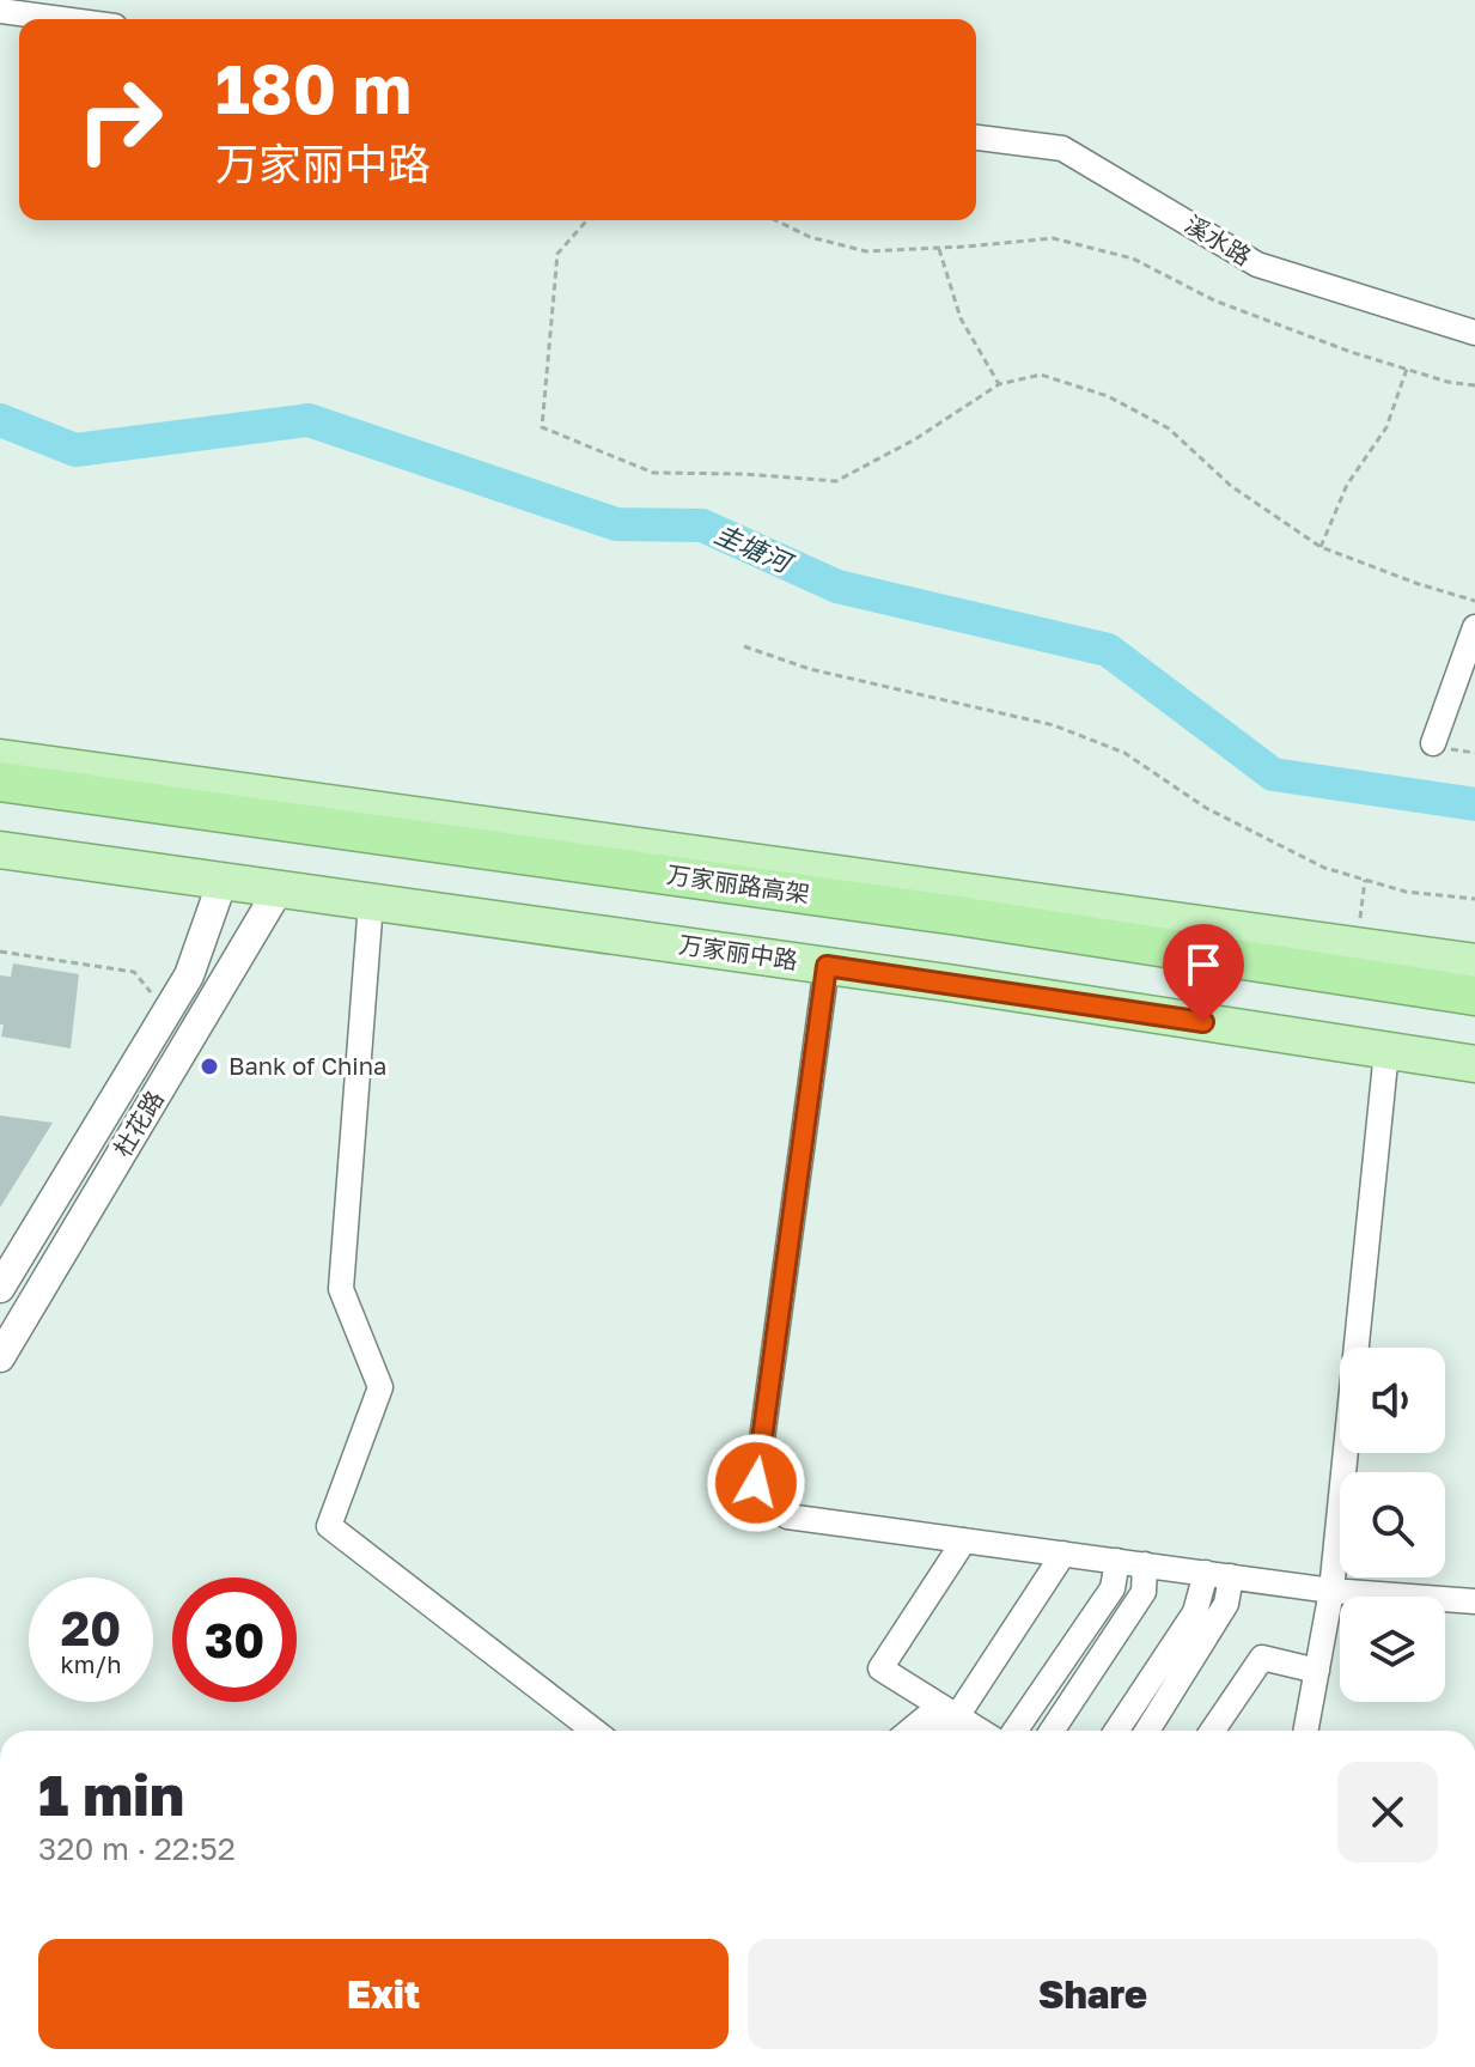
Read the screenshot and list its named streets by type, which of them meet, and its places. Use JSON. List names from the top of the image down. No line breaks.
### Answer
{"streets":{"highway":["万家丽路高架"],"main road":["万家丽中路"],"street":["溪水路","杜花路"]},"crossings":[["万家丽中路","杜花路"]],"water":["圭塘河"],"places":["Bank of China"],"page":{"turn":["180 m","万家丽中路"],"speed":"20 km/h","limit":"30","heading":["1 min","320 m · 22:52"],"buttons":["Exit","Share"]}}
